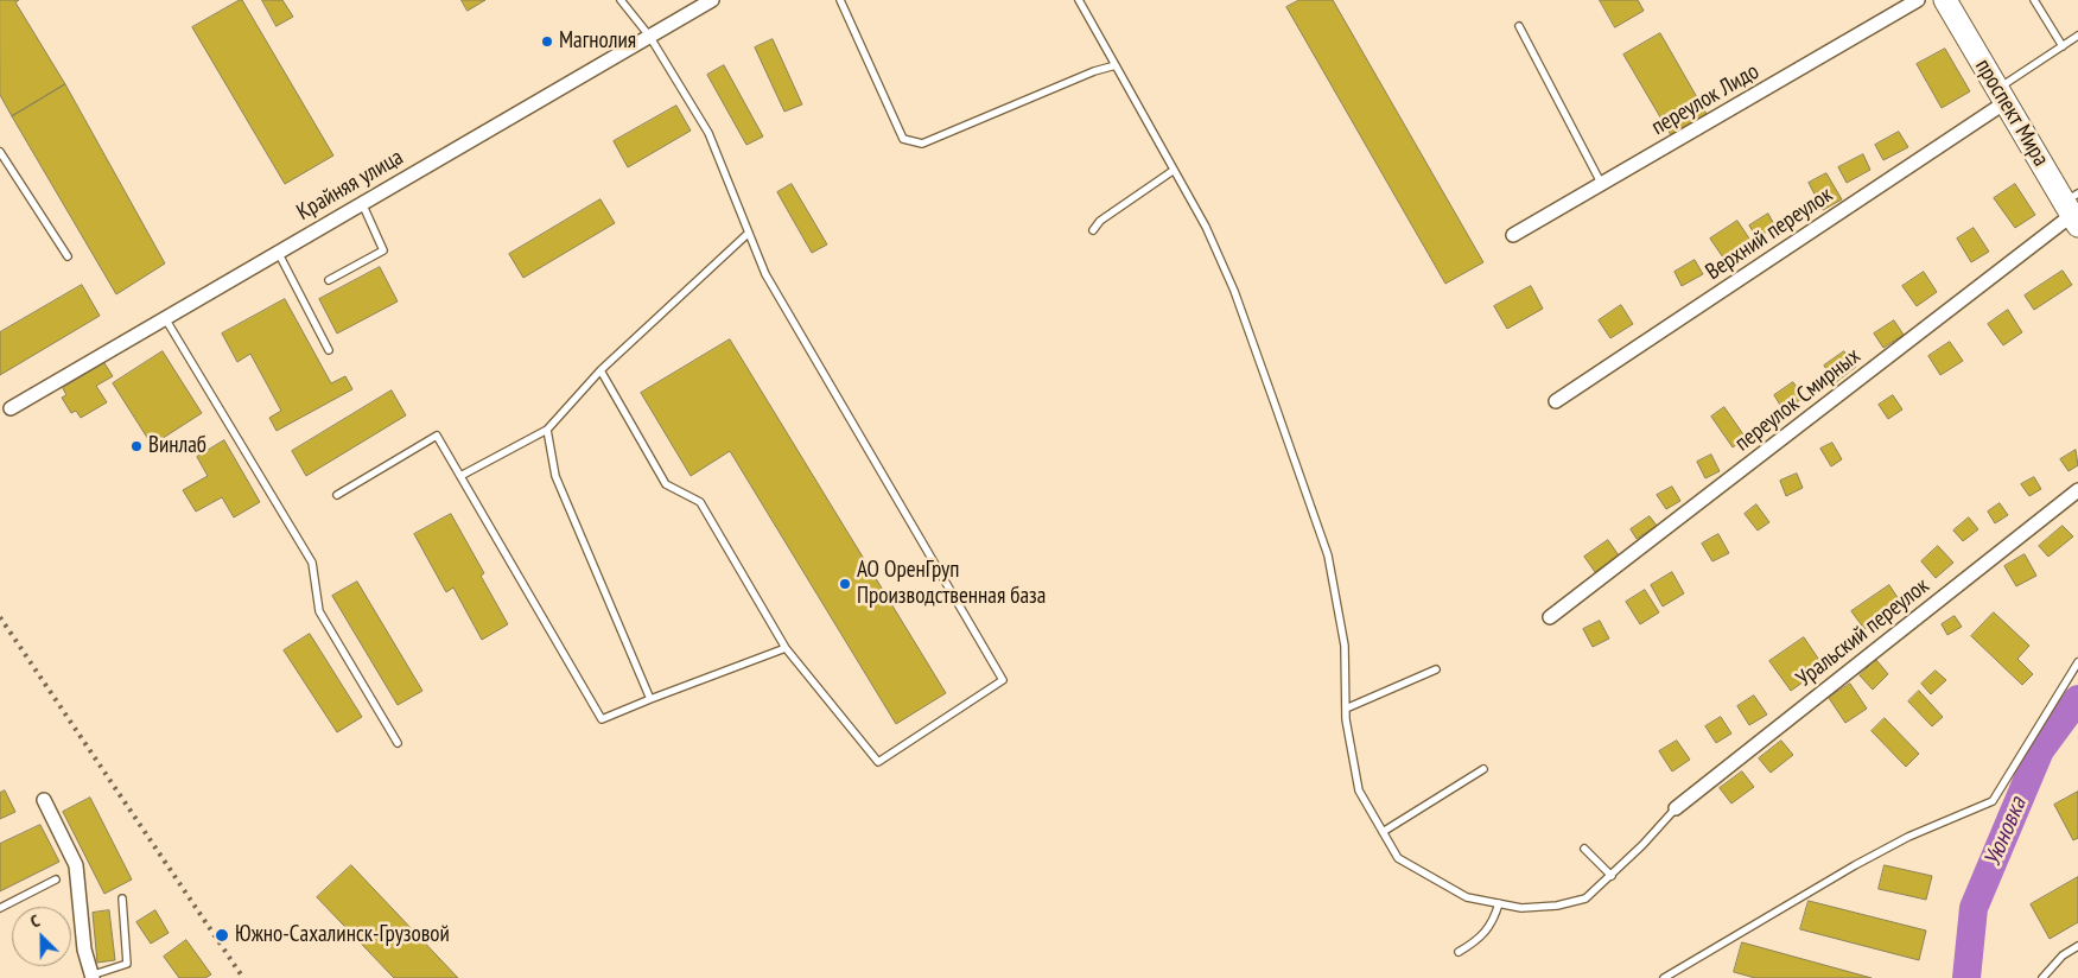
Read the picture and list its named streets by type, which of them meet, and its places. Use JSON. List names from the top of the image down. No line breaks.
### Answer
{"streets":{"main road":["проспект Мира"],"street":["переулок Лидо","Крайняя улица","Верхний переулок","переулок Смирных","Уральский переулок"]},"crossings":[["проспект Мира","Верхний переулок"],["проспект Мира","переулок Смирных"]],"water":["Уюновка"],"places":["Магнолия","Винлаб","АО ОренГруп Производственная база","Южно-Сахалинск-Грузовой"],"north":"top left"}
